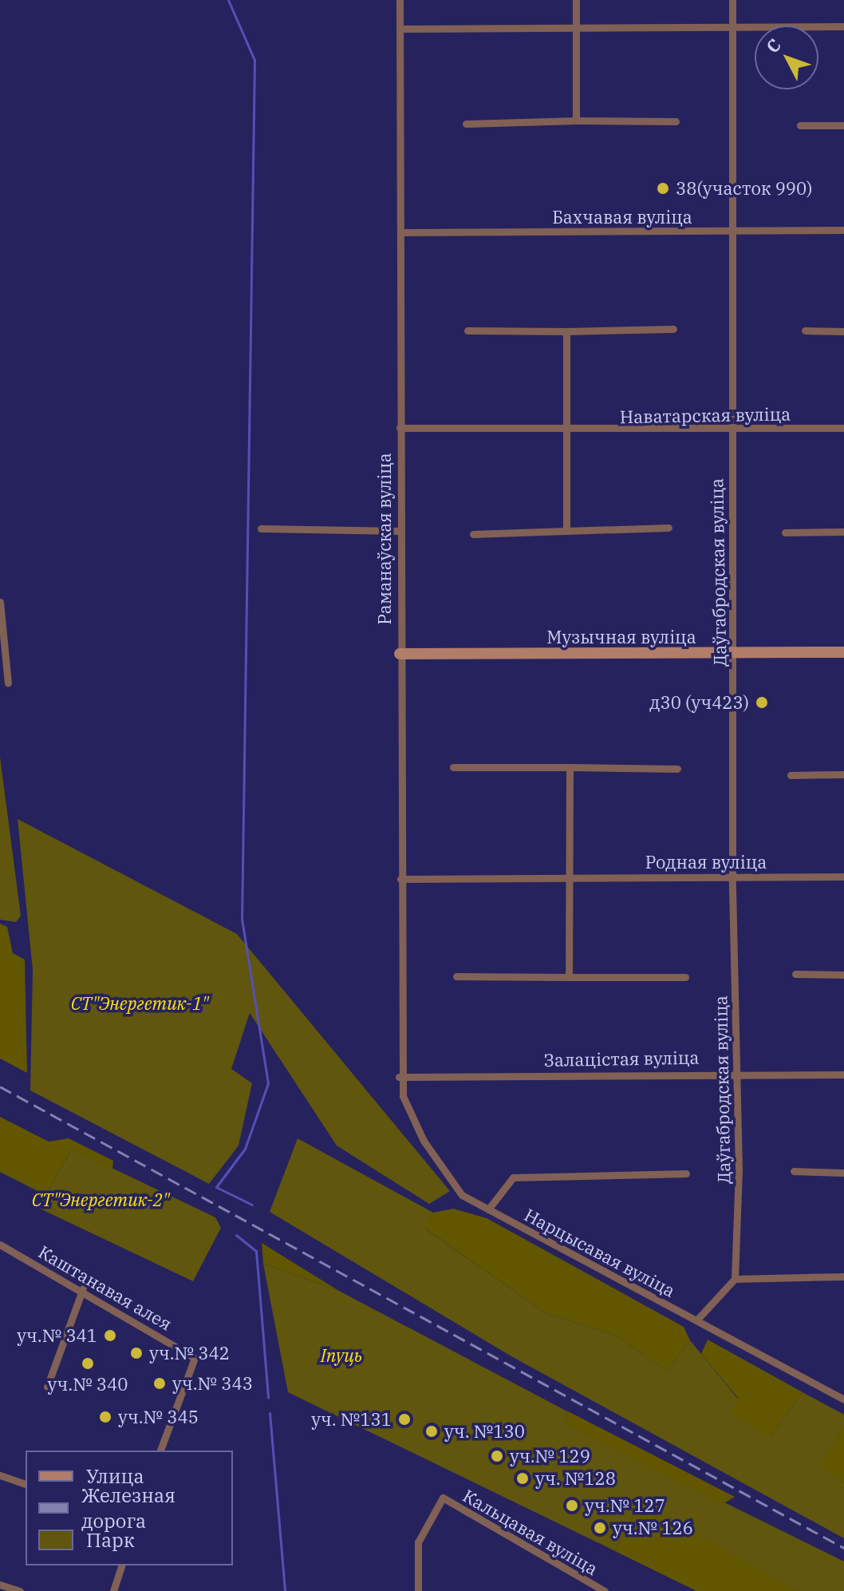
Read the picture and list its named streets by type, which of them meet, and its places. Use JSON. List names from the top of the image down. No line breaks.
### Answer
{"streets":{"street":["Бахчавая вуліца","Наватарская вуліца","Раманаўская вуліца","Даўгабродская вуліца","Музычная вуліца","Родная вуліца","Залацістая вуліца","Нарцысавая вуліца","Каштанавая алея","Кальцавая вуліца"]},"crossings":[["Бахчавая вуліца","Раманаўская вуліца"],["Бахчавая вуліца","Даўгабродская вуліца"],["Наватарская вуліца","Раманаўская вуліца"],["Наватарская вуліца","Даўгабродская вуліца"],["Раманаўская вуліца","Музычная вуліца"],["Раманаўская вуліца","Родная вуліца"],["Раманаўская вуліца","Залацістая вуліца"],["Раманаўская вуліца","Нарцысавая вуліца"],["Даўгабродская вуліца","Музычная вуліца"],["Даўгабродская вуліца","Родная вуліца"],["Даўгабродская вуліца","Залацістая вуліца"],["Залацістая вуліца","Нарцысавая вуліца"]],"parks":["СТ\"Энергетик-1\"","СТ\"Энергетик-2\"","Іпуць"],"places":["38(участок 990)","д30 (уч423)","уч.№ 341","уч.№ 342","уч.№ 340","уч.№ 343","уч.№ 345","уч. №131","уч. №130","уч.№ 129","уч. №128","уч.№ 127","уч.№ 126"],"legend":["Улица","Железная дорога","Парк"],"north":"top left"}
